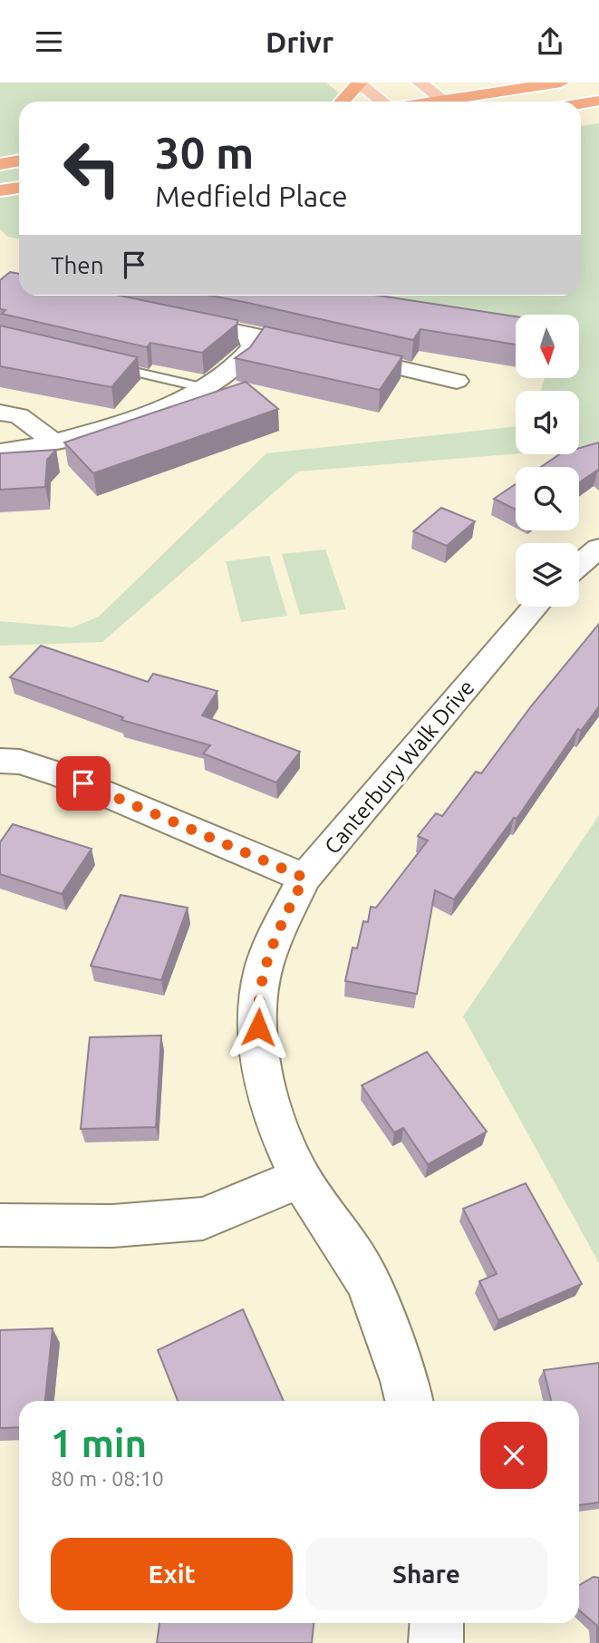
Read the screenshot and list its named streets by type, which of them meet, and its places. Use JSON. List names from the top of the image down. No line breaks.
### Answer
{"streets":{"street":["Canterbury Walk Drive"]},"north":"bottom","page":{"header":"Drivr","turn":["30 m","Medfield Place"],"then":"Then","heading":["1 min","80 m · 08:10"],"buttons":["Exit","Share"]}}
